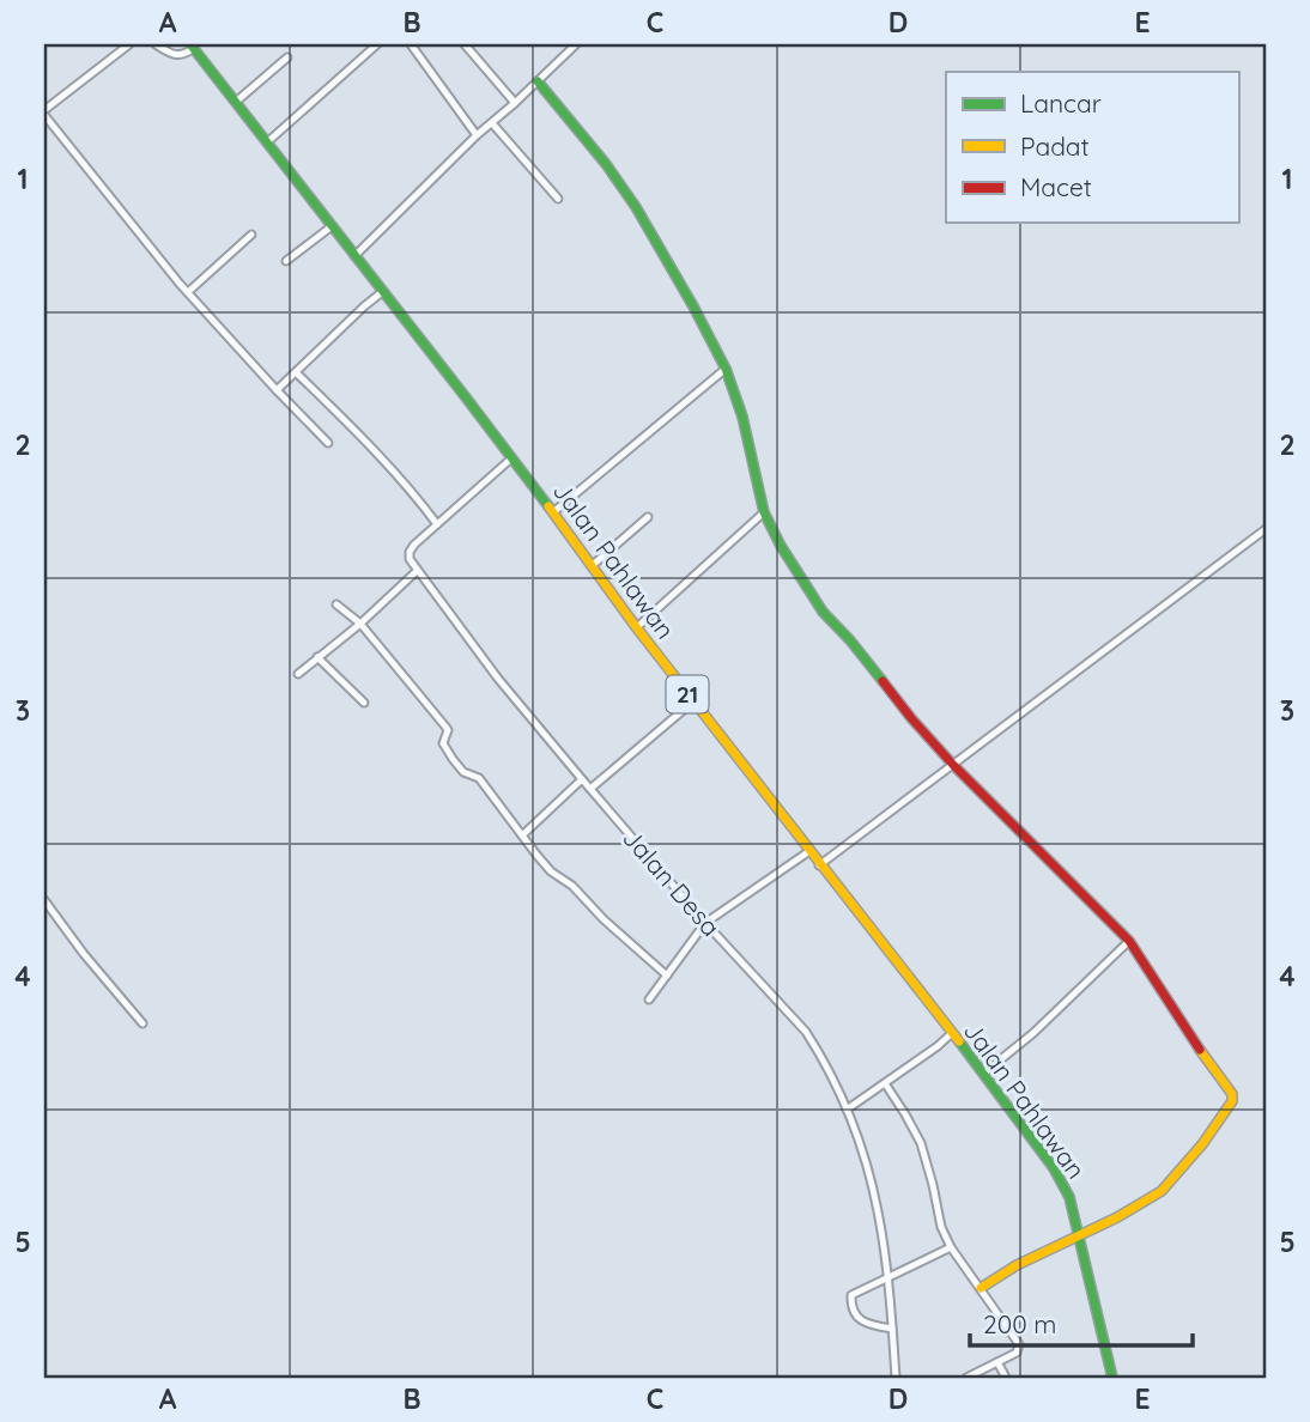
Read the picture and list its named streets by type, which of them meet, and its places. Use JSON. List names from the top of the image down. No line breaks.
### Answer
{"streets":{"main road":["Jalan Pahlawan","21"],"street":["Jalan Desa"]},"legend":["Lancar","Padat","Macet"],"scale_bar":"200 m","grid":{"columns":["A","B","C","D","E"],"rows":["1","2","3","4","5"]}}
